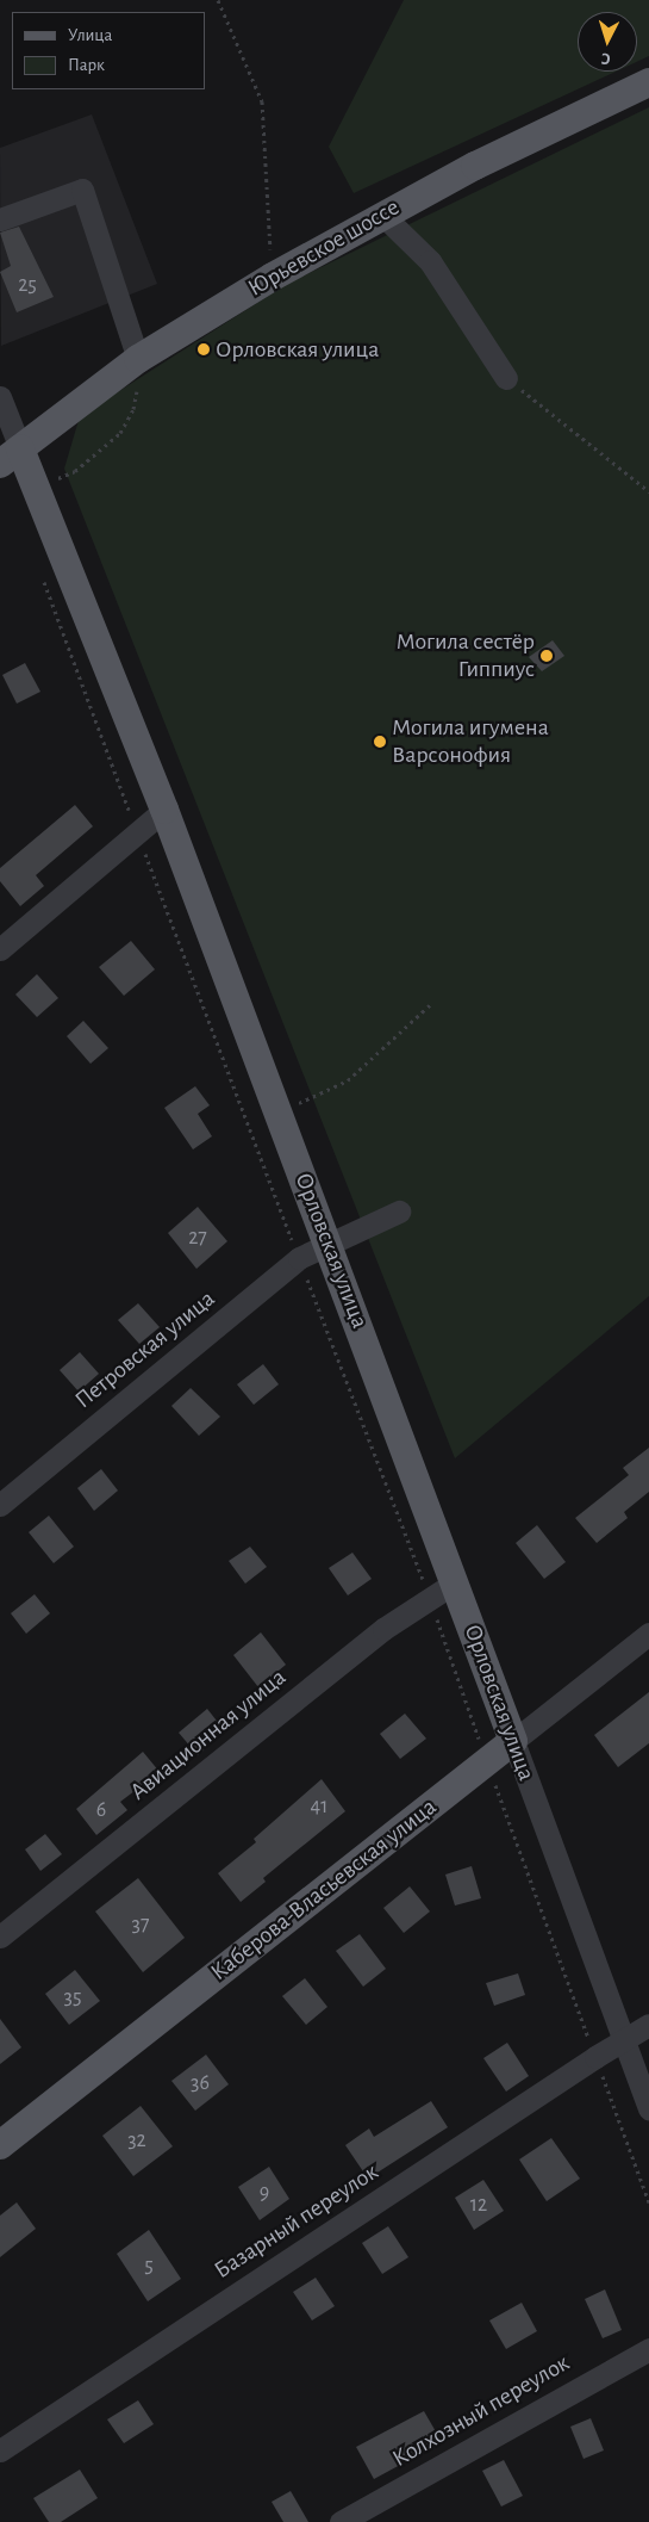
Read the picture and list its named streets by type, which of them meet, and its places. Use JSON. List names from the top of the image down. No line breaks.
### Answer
{"streets":{"main road":["Юрьевское шоссе","Орловская улица","Каберова-Власьевская улица"],"street":["Петровская улица","Авиационная улица","Базарный переулок","Колхозный переулок"]},"crossings":[["Юрьевское шоссе","Орловская улица"],["Орловская улица","Петровская улица"],["Орловская улица","Авиационная улица"],["Орловская улица","Каберова-Власьевская улица"],["Орловская улица","Базарный переулок"]],"places":["Орловская улица","Могила сестёр Гиппиус","Могила игумена Варсонофия"],"house_numbers":["25","27","41","6","37","35","36","32","9","12","5"],"legend":["Улица","Парк"],"north":"bottom"}
